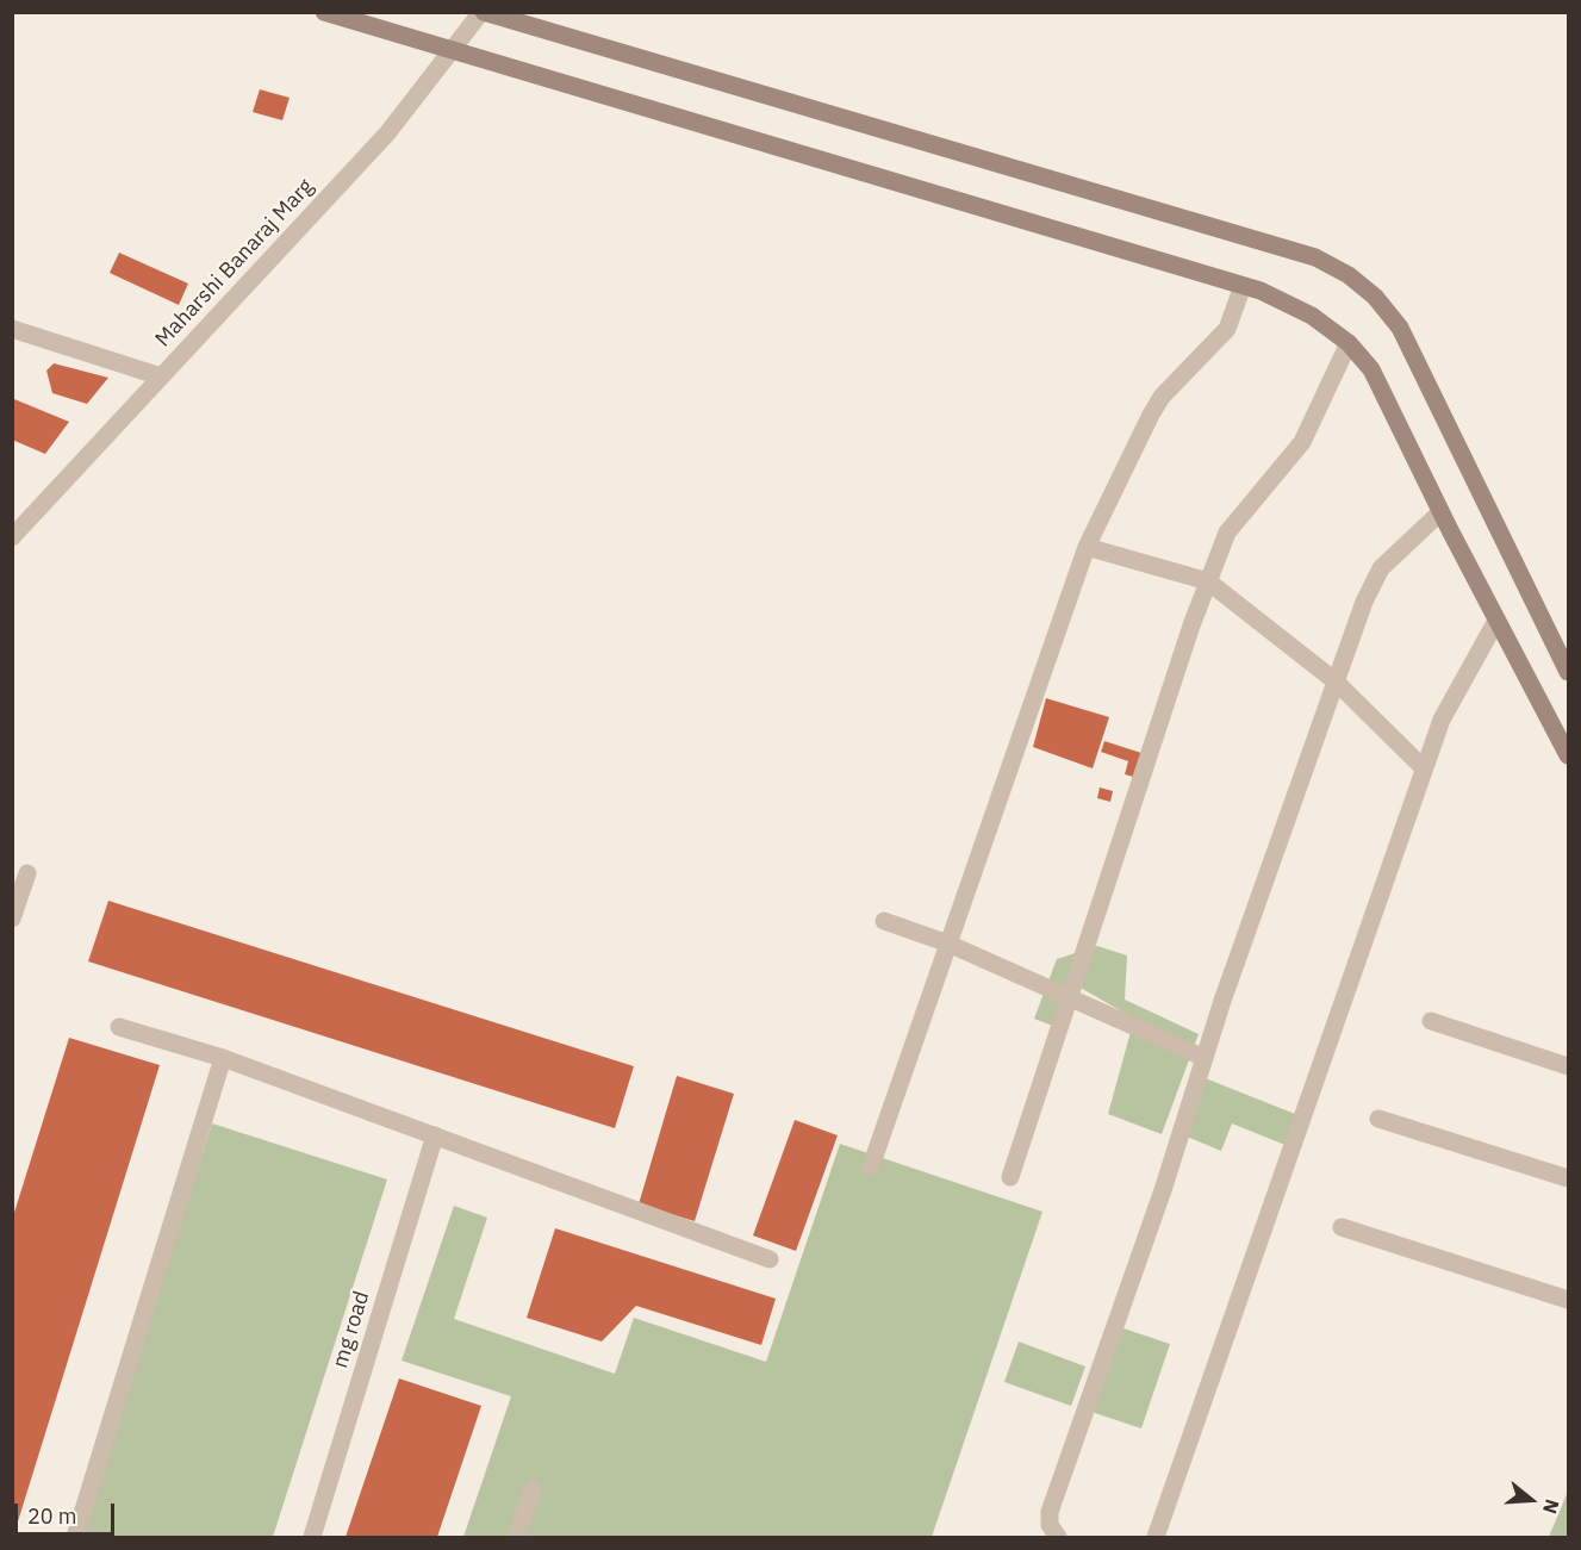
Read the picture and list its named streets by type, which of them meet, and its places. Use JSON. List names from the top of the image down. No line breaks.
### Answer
{"streets":{"street":["Maharshi Banaraj Marg","mg road"]},"scale_bar":"20 m","north":"right"}
